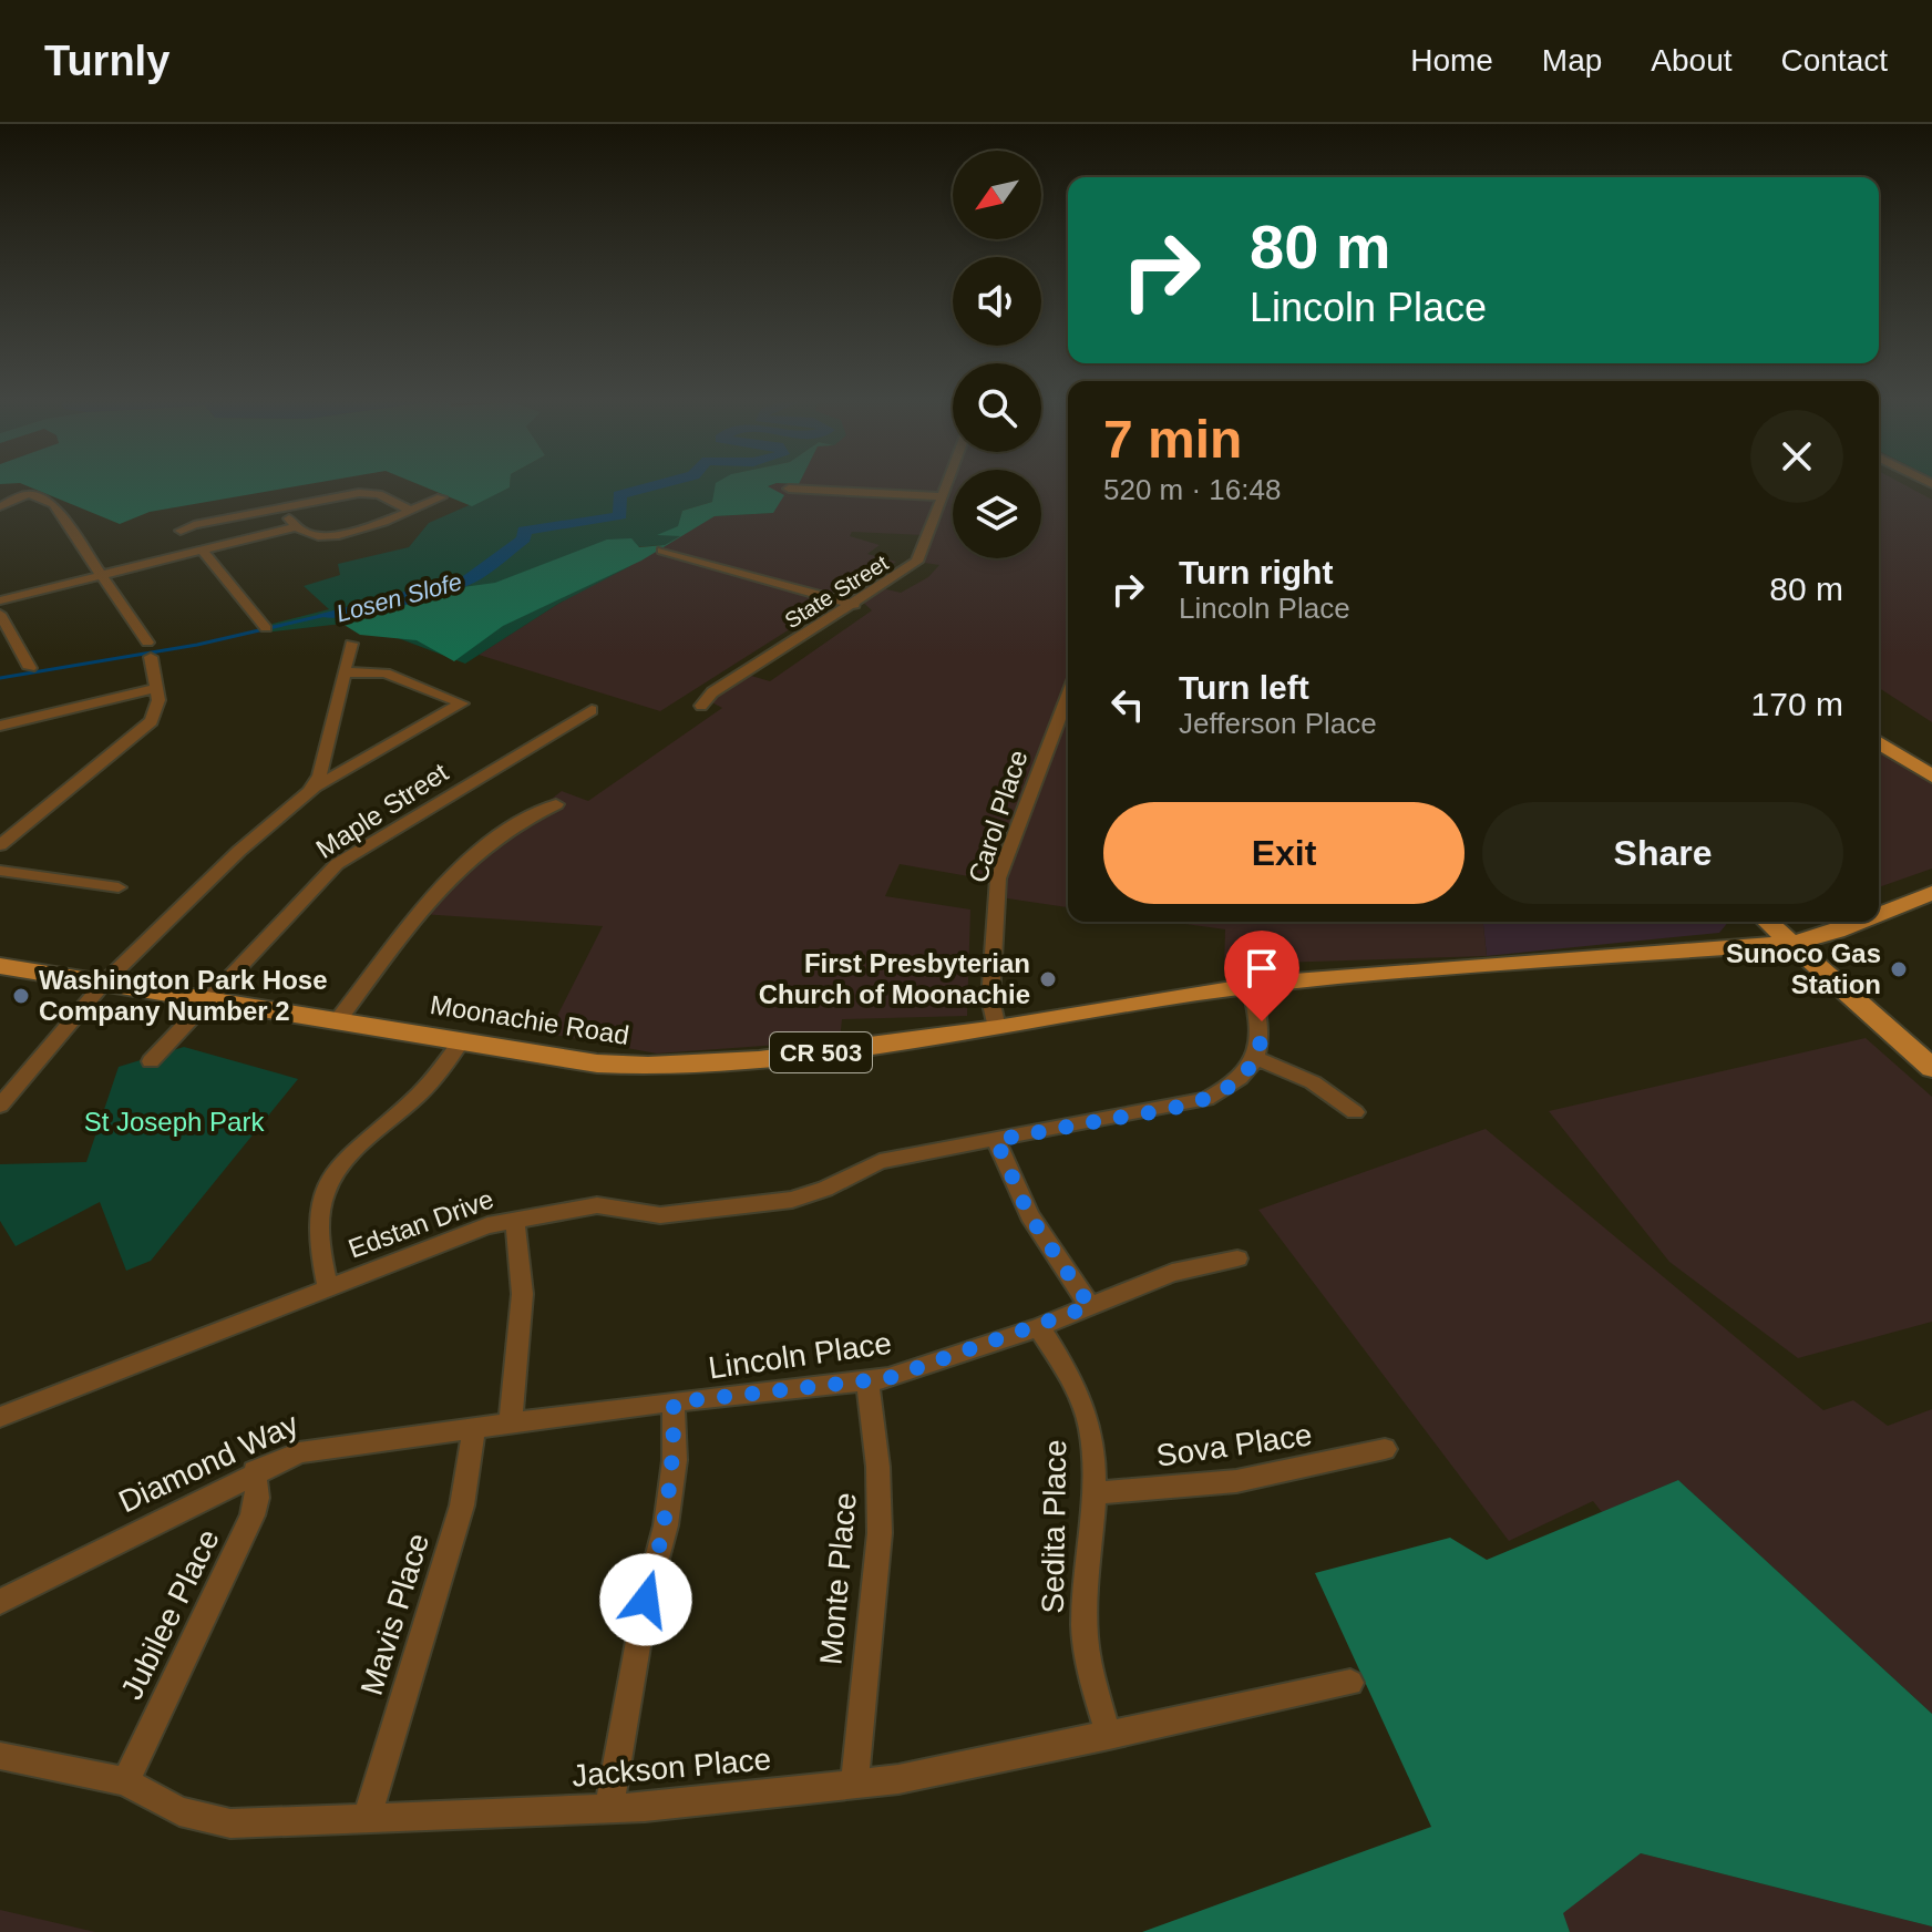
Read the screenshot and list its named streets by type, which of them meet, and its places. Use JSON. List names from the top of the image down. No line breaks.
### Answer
{"streets":{"main road":["Moonachie Road","CR 503"],"street":["State Street","Maple Street","Carol Place","Edstan Drive","Lincoln Place","Sova Place","Diamond Way","Sedita Place","Monte Place","Jubilee Place","Mavis Place","Jackson Place"]},"crossings":[["Maple Street","Moonachie Road"],["Carol Place","Moonachie Road"],["Moonachie Road","CR 503"],["Lincoln Place","Diamond Way"],["Lincoln Place","Sedita Place"],["Lincoln Place","Monte Place"],["Sova Place","Sedita Place"],["Diamond Way","Jubilee Place"],["Diamond Way","Mavis Place"],["Sedita Place","Jackson Place"],["Monte Place","Jackson Place"],["Jubilee Place","Jackson Place"],["Mavis Place","Jackson Place"]],"water":["Losen Slofe"],"parks":["St Joseph Park"],"places":["Sunoco Gas Station","First Presbyterian Church of Moonachie","Washington Park Hose Company Number 2"],"north":"bottom left","page":{"header":"Turnly","nav":["Home","Map","About","Contact"],"turn":["80 m","Lincoln Place"],"heading":["7 min","520 m · 16:48"],"list":[{"name":"Turn right","note":"Lincoln Place","value":"80 m"},{"name":"Turn left","note":"Jefferson Place","value":"170 m"}],"buttons":["Exit","Share"]}}
